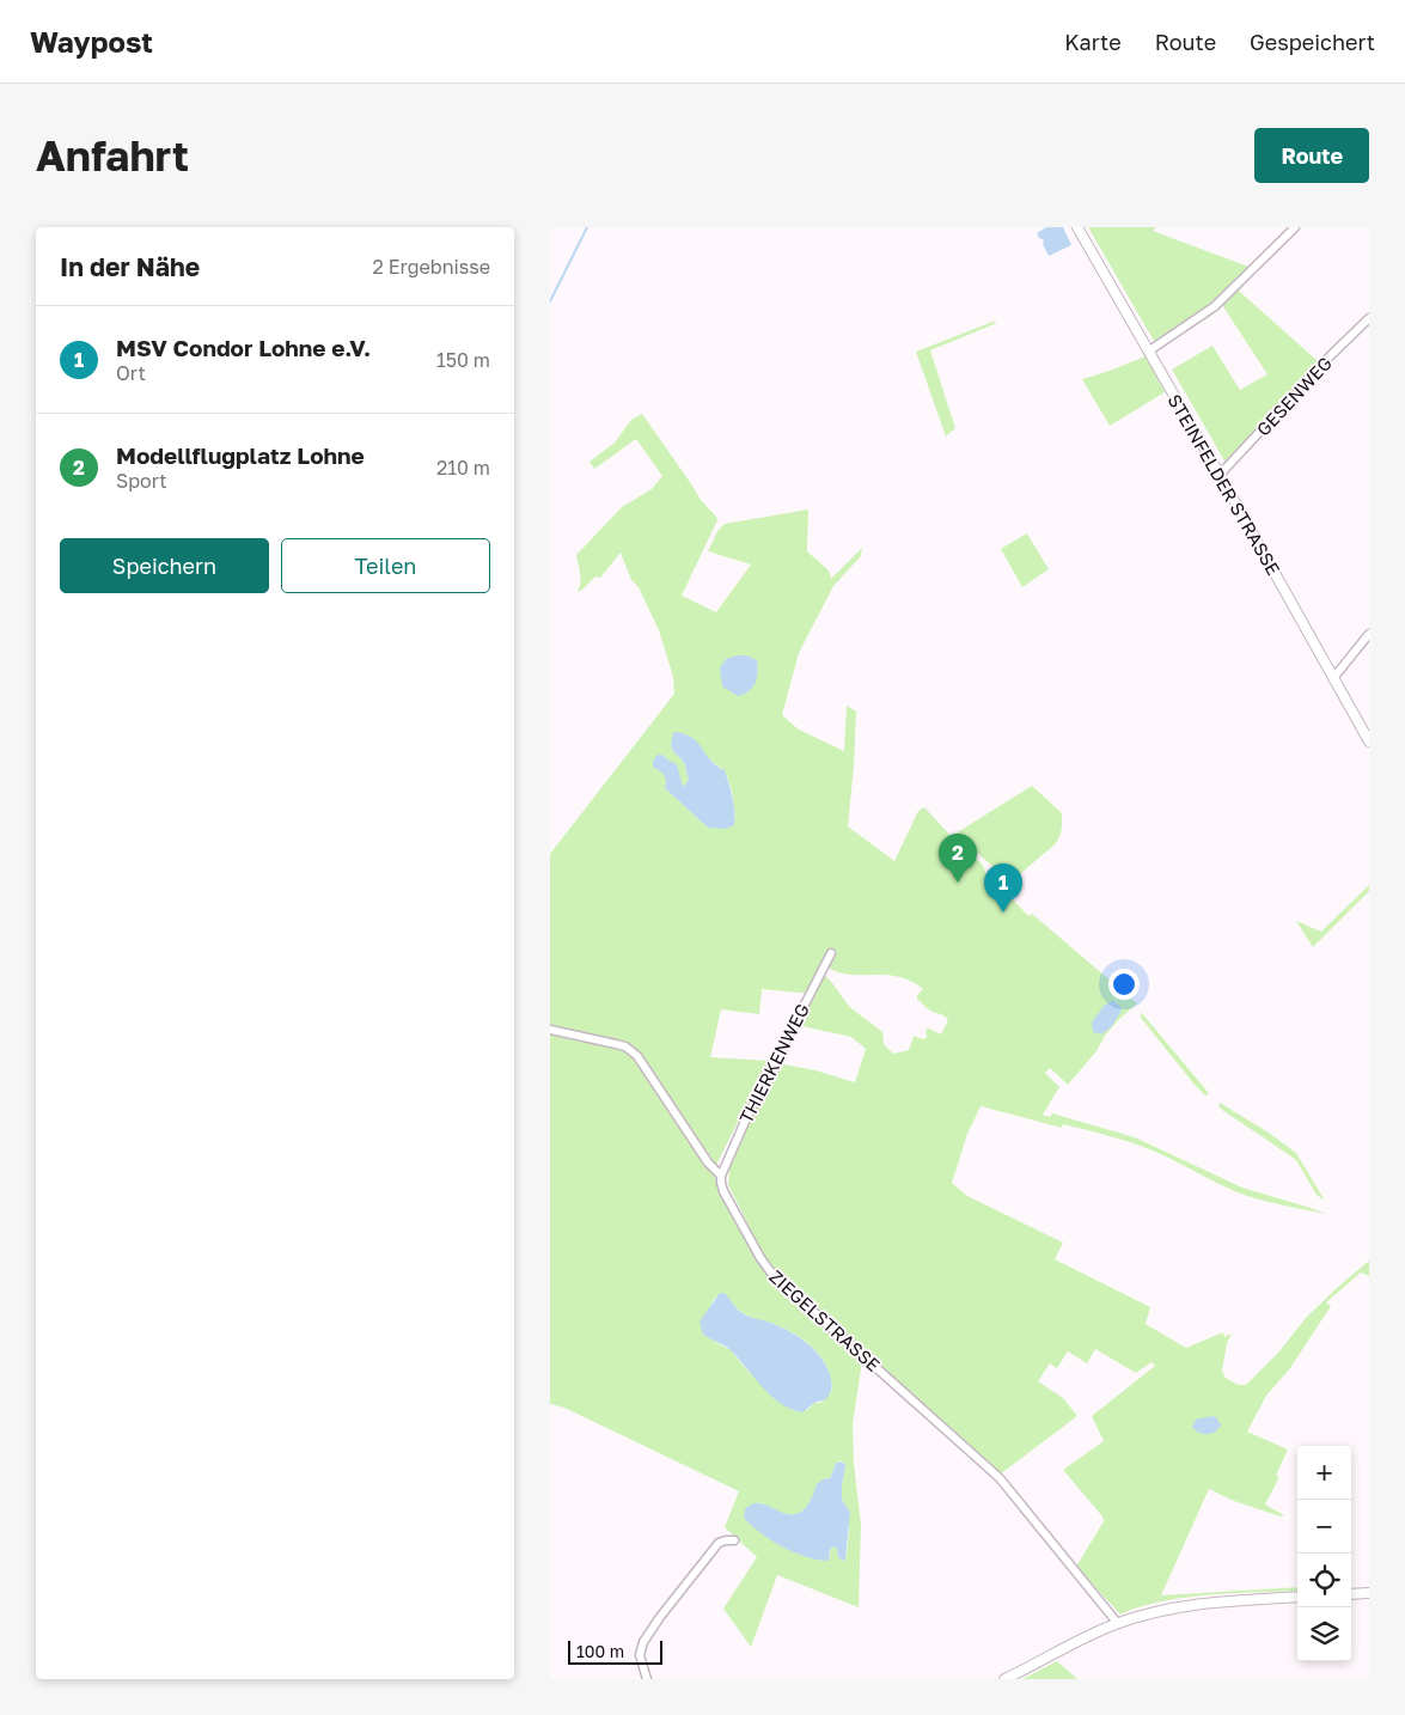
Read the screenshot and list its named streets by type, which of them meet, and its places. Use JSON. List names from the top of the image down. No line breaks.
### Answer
{"streets":{"main road":["STEINFELDER STRASSE"],"street":["GESENWEG","THIERKENWEG","ZIEGELSTRASSE"]},"crossings":[["GESENWEG","STEINFELDER STRASSE"],["THIERKENWEG","ZIEGELSTRASSE"]],"scale_bar":"100 m","page":{"header":"Waypost","nav":["Karte","Route","Gespeichert"],"buttons":["Route",["Speichern","Teilen"]],"title":"Anfahrt","heading":["In der Nähe","2 Ergebnisse"],"list":[{"mark":"1","name":"MSV Condor Lohne e.V.","note":"Ort","value":"150 m"},{"mark":"2","name":"Modellflugplatz Lohne","note":"Sport","value":"210 m"}],"pins":["2","1"],"map_buttons":["+","−"],"scale":"100 m"}}
